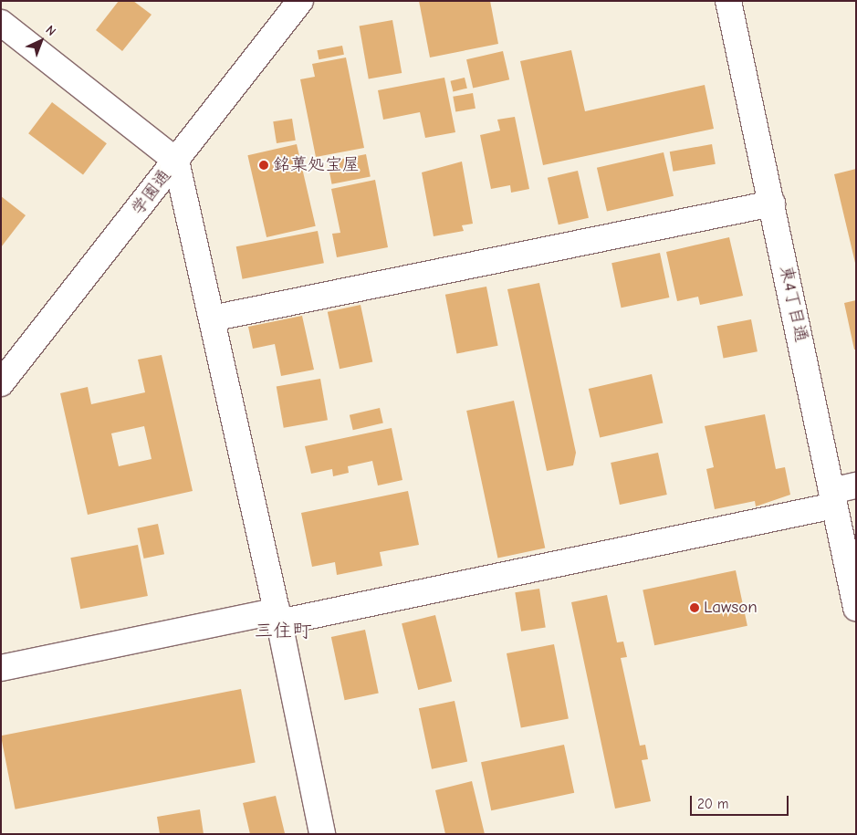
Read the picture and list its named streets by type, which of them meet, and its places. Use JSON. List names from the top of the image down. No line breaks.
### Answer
{"streets":{"street":["学園通","東4丁目通"]},"districts":["三住町"],"places":["銘菓処宝屋","Lawson"],"scale_bar":"20 m","north":"top right"}
